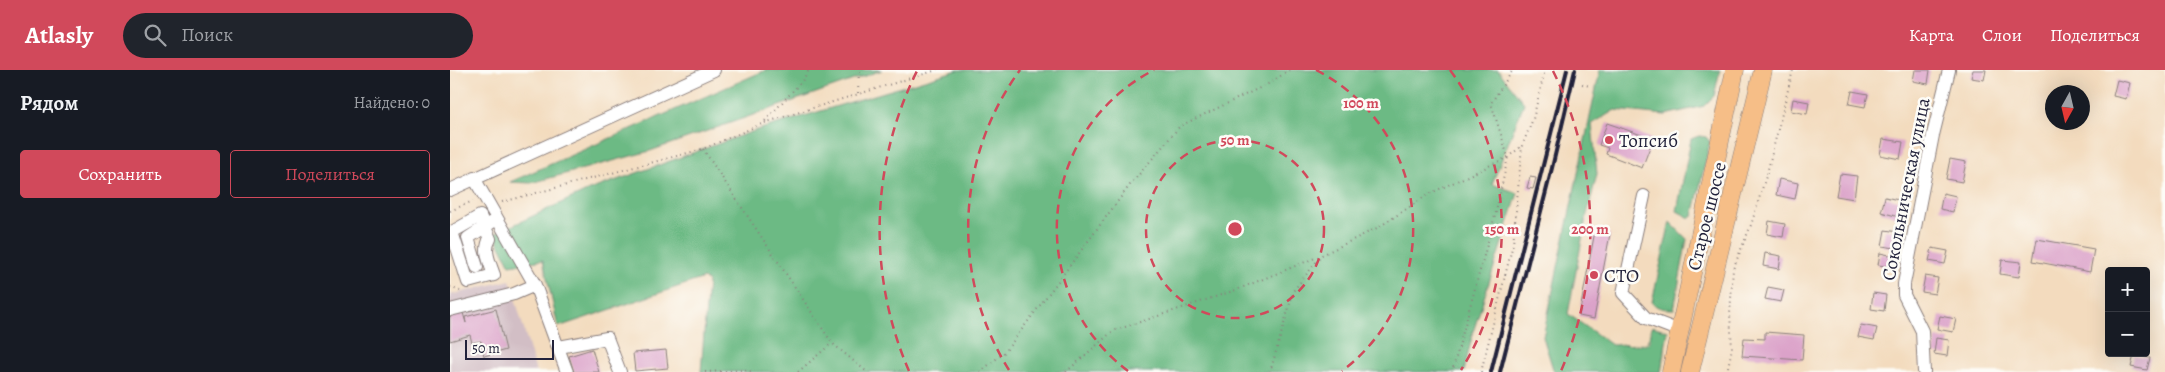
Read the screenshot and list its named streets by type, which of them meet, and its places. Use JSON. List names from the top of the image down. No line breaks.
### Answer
{"streets":{"highway":["Старое шоссе"],"street":["Сокольническая улица"]},"places":["Топсиб","СТО"],"scale_bar":"50 m","north":"bottom","page":{"header":"Atlasly","search":"Поиск","nav":["Карта","Слои","Поделиться"],"heading":["Рядом","Найдено: 0"],"buttons":["Сохранить","Поделиться"],"map_buttons":["+","−"],"scale":"50 m"},"rings":["100 m","50 m","150 m","200 m"]}
